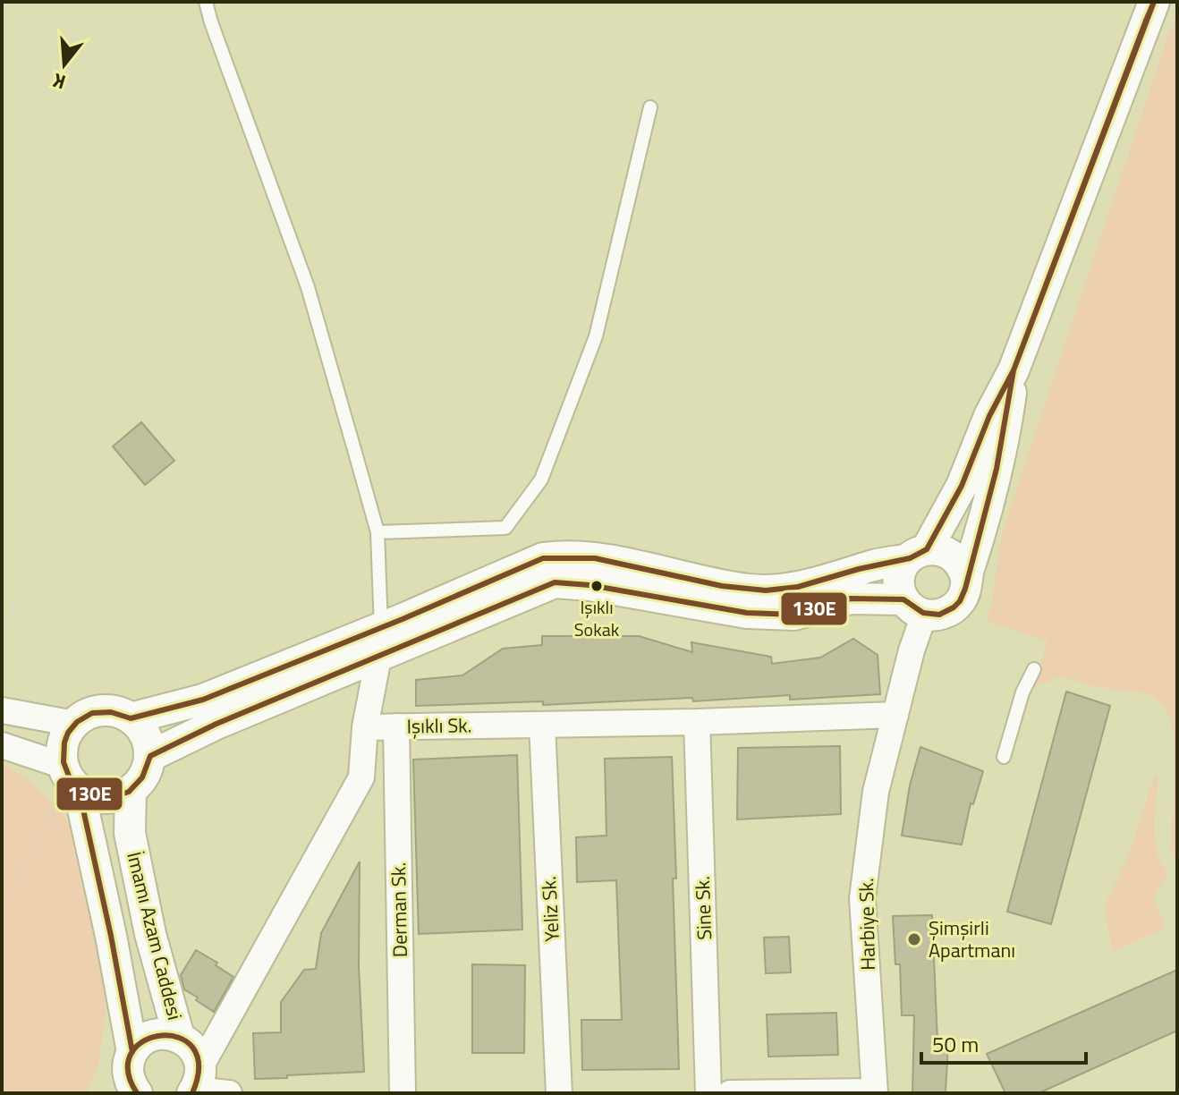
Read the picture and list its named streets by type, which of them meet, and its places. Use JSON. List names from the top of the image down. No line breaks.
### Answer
{"streets":{"street":["Işıklı Sk.","Sine Sk.","Yeliz Sk.","Derman Sk.","Harbiye Sk.","İmamı Azam Caddesi"]},"crossings":[["Işıklı Sk.","Sine Sk."],["Işıklı Sk.","Yeliz Sk."],["Işıklı Sk.","Derman Sk."],["Işıklı Sk.","Harbiye Sk."]],"places":["Işıklı Sokak","Şimşirli Apartmanı"],"lines":["transit line 130E"],"scale_bar":"50 m","north":"bottom"}
